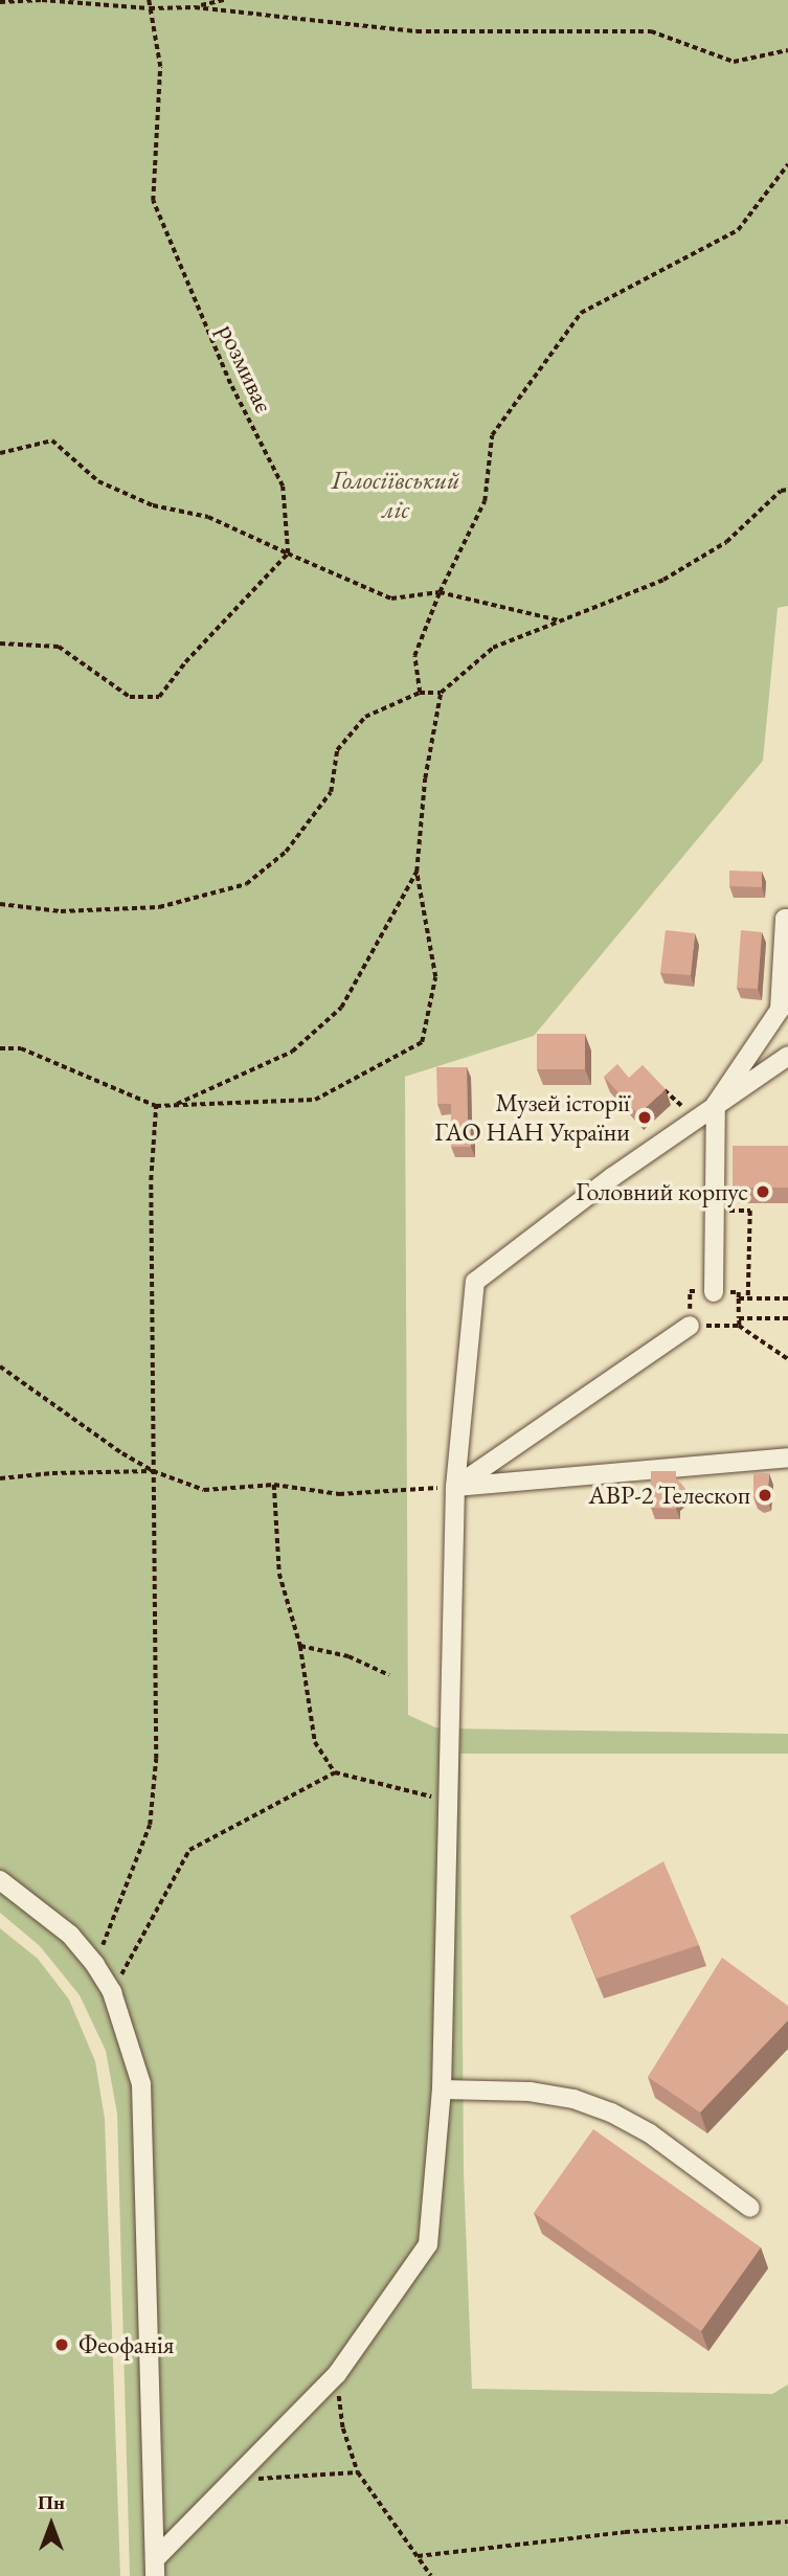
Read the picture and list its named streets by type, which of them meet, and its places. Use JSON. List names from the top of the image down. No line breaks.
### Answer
{"streets":{"path":["розмиває"]},"parks":["Голосіївський ліс"],"places":["Музей історії ГАО НАН України","Головний корпус","АВР-2 Телескоп","Феофанія"],"north":"top"}
